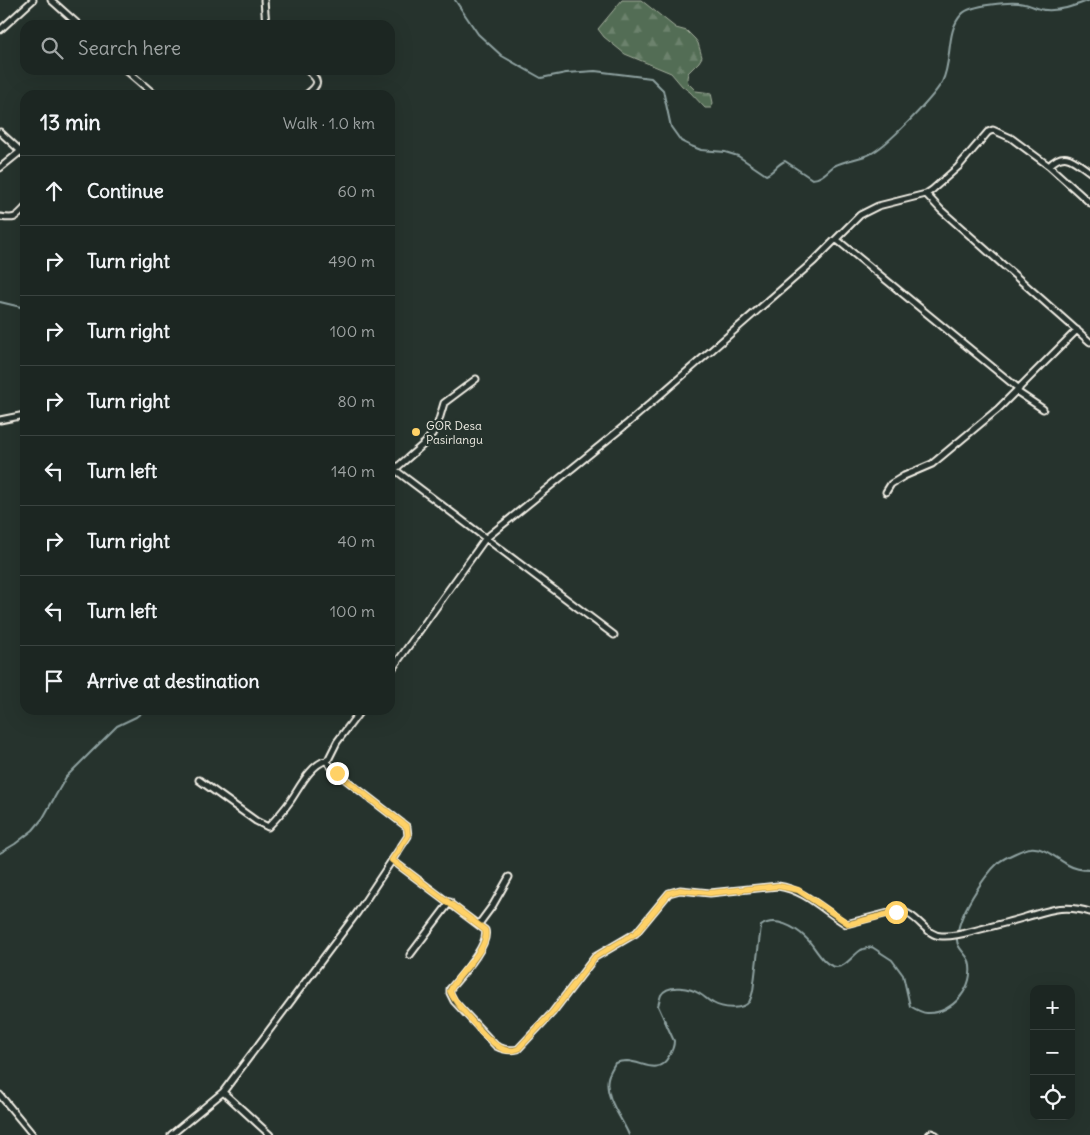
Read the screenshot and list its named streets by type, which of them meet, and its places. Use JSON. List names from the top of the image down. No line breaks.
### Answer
{"places":["GOR Desa Pasirlangu"],"page":{"search":"Search here","heading":["13 min","Walk · 1.0 km"],"list":[["Continue","60 m"],["Turn right","490 m"],["Turn right","100 m"],["Turn right","80 m"],["Turn left","140 m"],["Turn right","40 m"],["Turn left","100 m"],"Arrive at destination"],"map_buttons":["+","−"]}}
